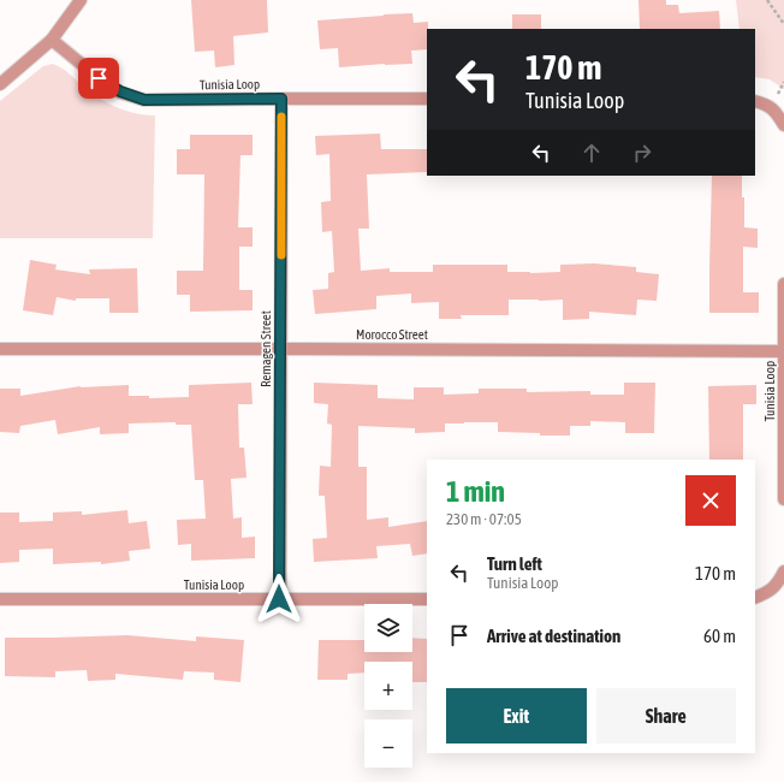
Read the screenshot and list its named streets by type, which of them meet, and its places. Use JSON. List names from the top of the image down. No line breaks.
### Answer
{"streets":{"street":["Tunisia Loop","Morocco Street","Remagen Street"]},"crossings":[["Tunisia Loop","Morocco Street"],["Tunisia Loop","Remagen Street"],["Morocco Street","Remagen Street"]],"page":{"turn":["170 m","Tunisia Loop"],"heading":["1 min","230 m · 07:05"],"list":[{"name":"Turn left","note":"Tunisia Loop","value":"170 m"},{"name":"Arrive at destination","value":"60 m"}],"map_buttons":["+","−"],"buttons":["Exit","Share"]}}
